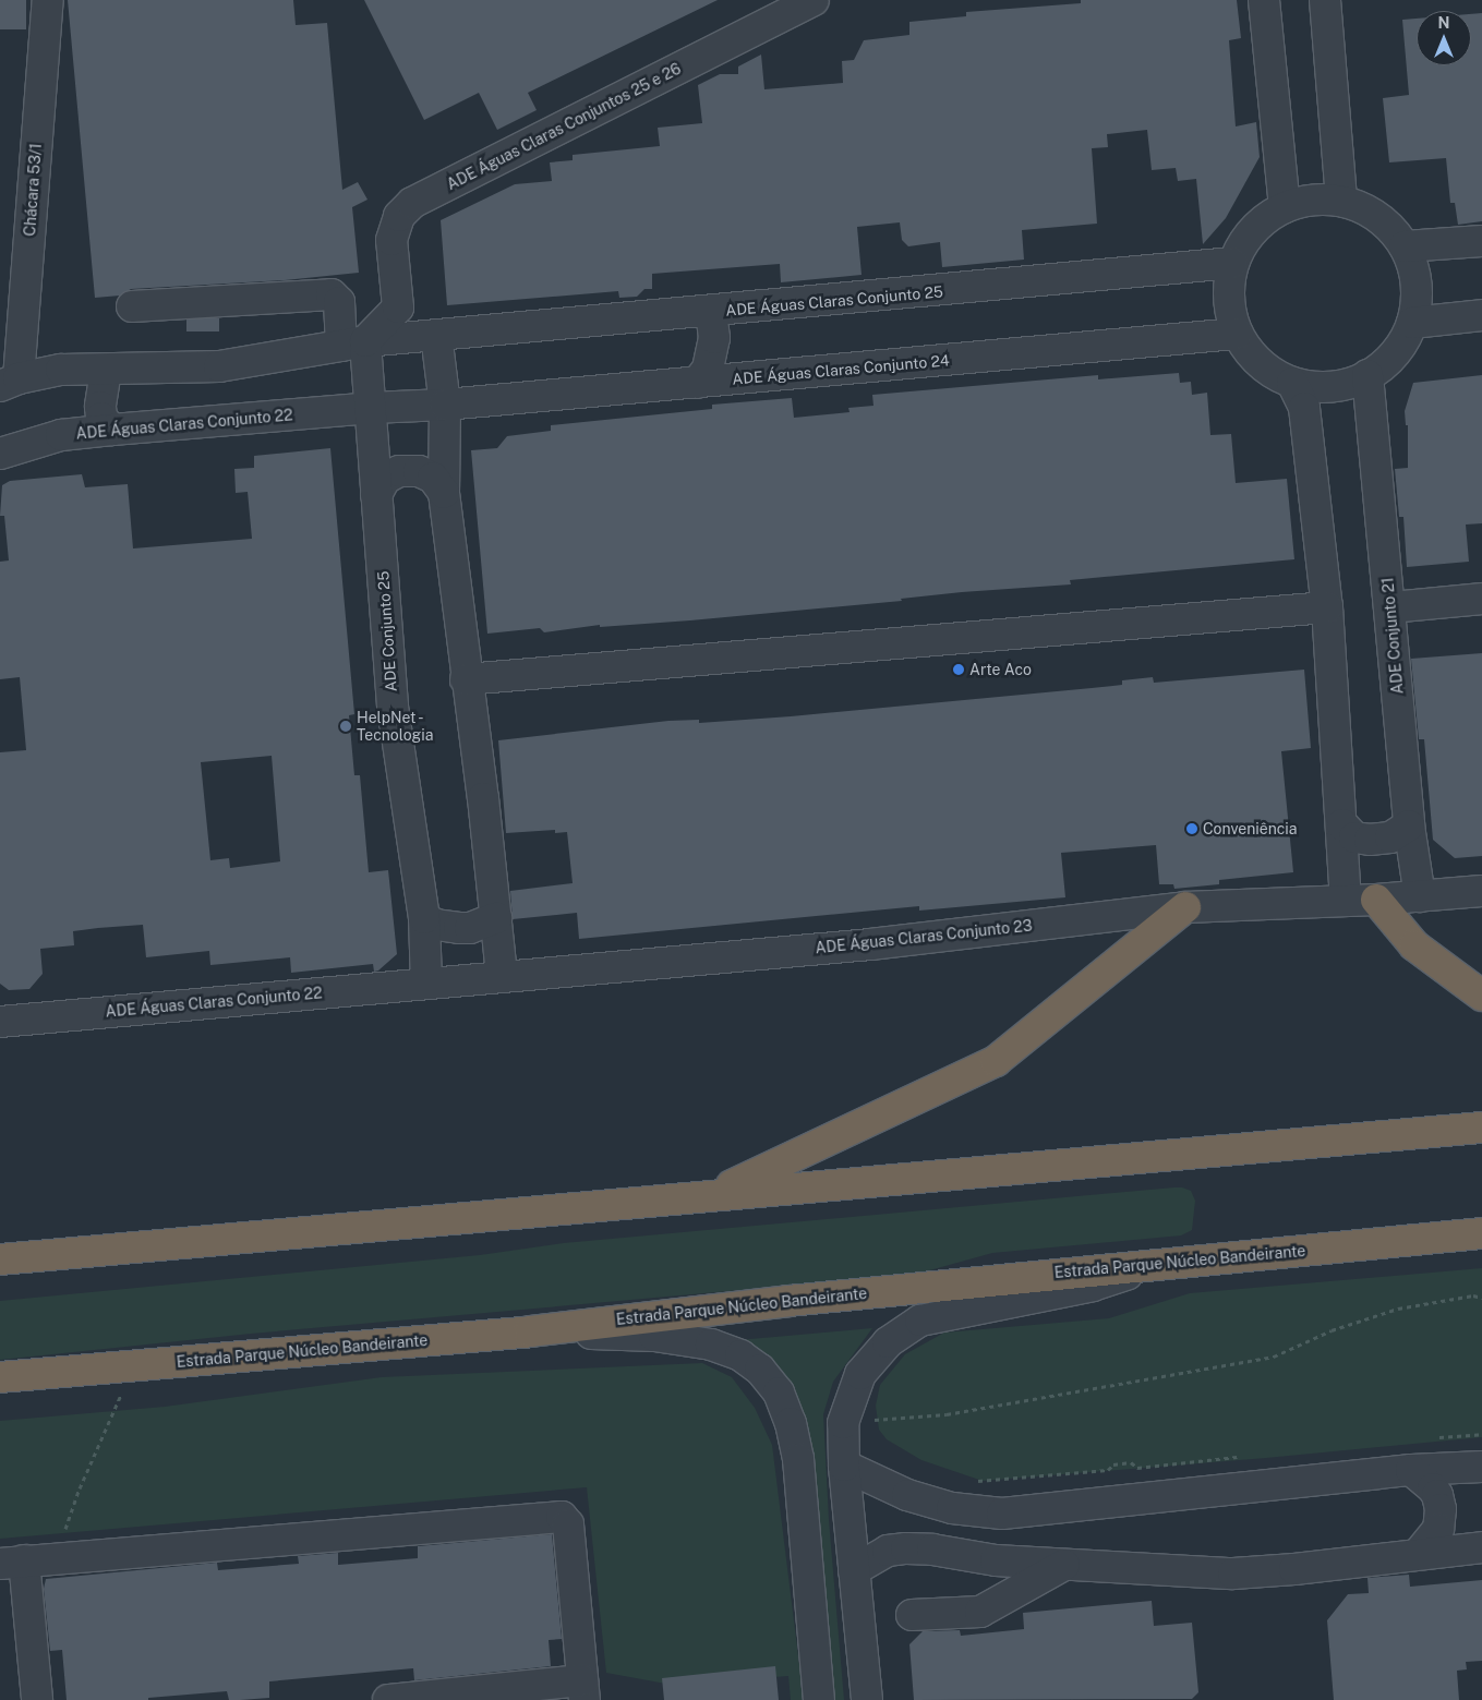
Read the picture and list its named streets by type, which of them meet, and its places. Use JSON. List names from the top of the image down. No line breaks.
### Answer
{"streets":{"highway":["Estrada Parque Núcleo Bandeirante"],"street":["ADE Águas Claras Conjuntos 25 e 26","Chácara 53/1","ADE Águas Claras Conjunto 25","ADE Águas Claras Conjunto 24","ADE Águas Claras Conjunto 22","ADE Conjunto 25","ADE Conjunto 21","ADE Águas Claras Conjunto 23"]},"crossings":[["Chácara 53/1","ADE Águas Claras Conjunto 25"],["ADE Águas Claras Conjunto 25","ADE Águas Claras Conjunto 24"],["ADE Águas Claras Conjunto 25","ADE Conjunto 25"],["ADE Águas Claras Conjunto 25","ADE Conjunto 21"],["ADE Águas Claras Conjunto 24","ADE Águas Claras Conjunto 22"],["ADE Águas Claras Conjunto 24","ADE Conjunto 21"],["ADE Águas Claras Conjunto 22","ADE Conjunto 25"],["ADE Águas Claras Conjunto 22","ADE Águas Claras Conjunto 23"],["ADE Conjunto 25","ADE Águas Claras Conjunto 23"],["ADE Conjunto 21","ADE Águas Claras Conjunto 23"]],"places":["Arte Aco","HelpNet - Tecnologia","Conveniência"],"north":"top"}
